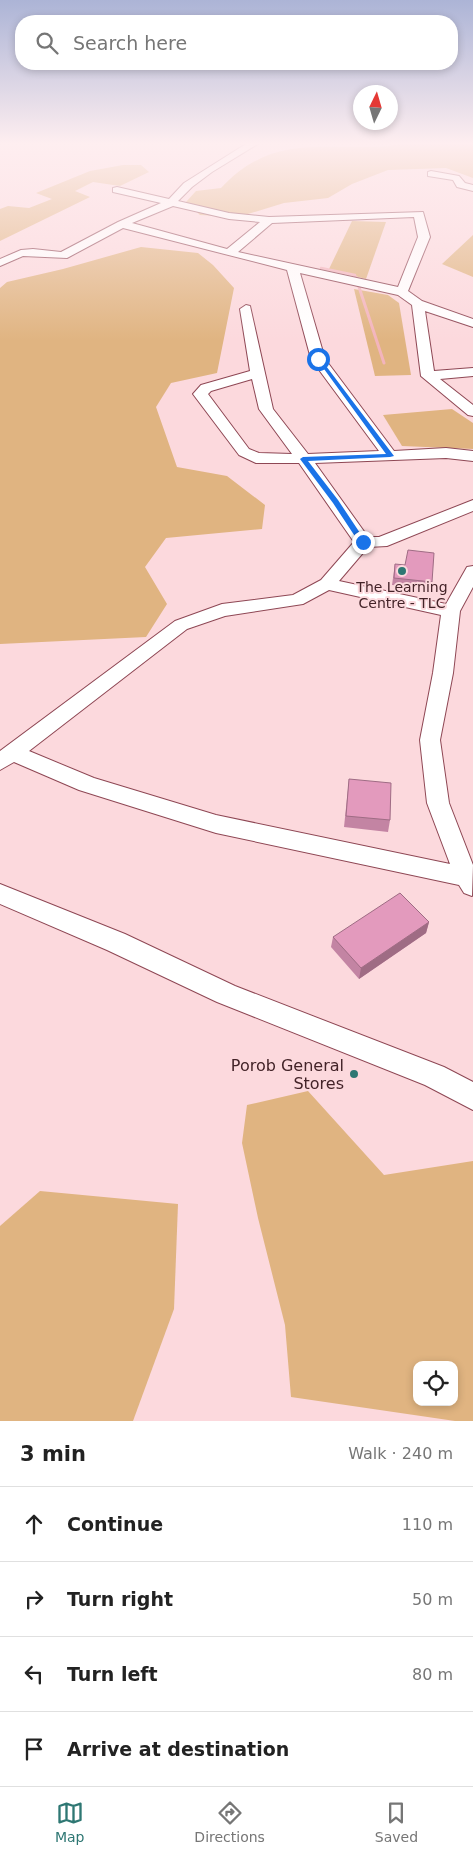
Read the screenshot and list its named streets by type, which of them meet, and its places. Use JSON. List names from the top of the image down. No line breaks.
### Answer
{"places":["The Learning Centre - TLC","Porob General Stores"],"north":"top","page":{"search":"Search here","heading":["3 min","Walk · 240 m"],"list":[["Continue","110 m"],["Turn right","50 m"],["Turn left","80 m"],"Arrive at destination"],"nav":["Map","Directions","Saved"]}}
